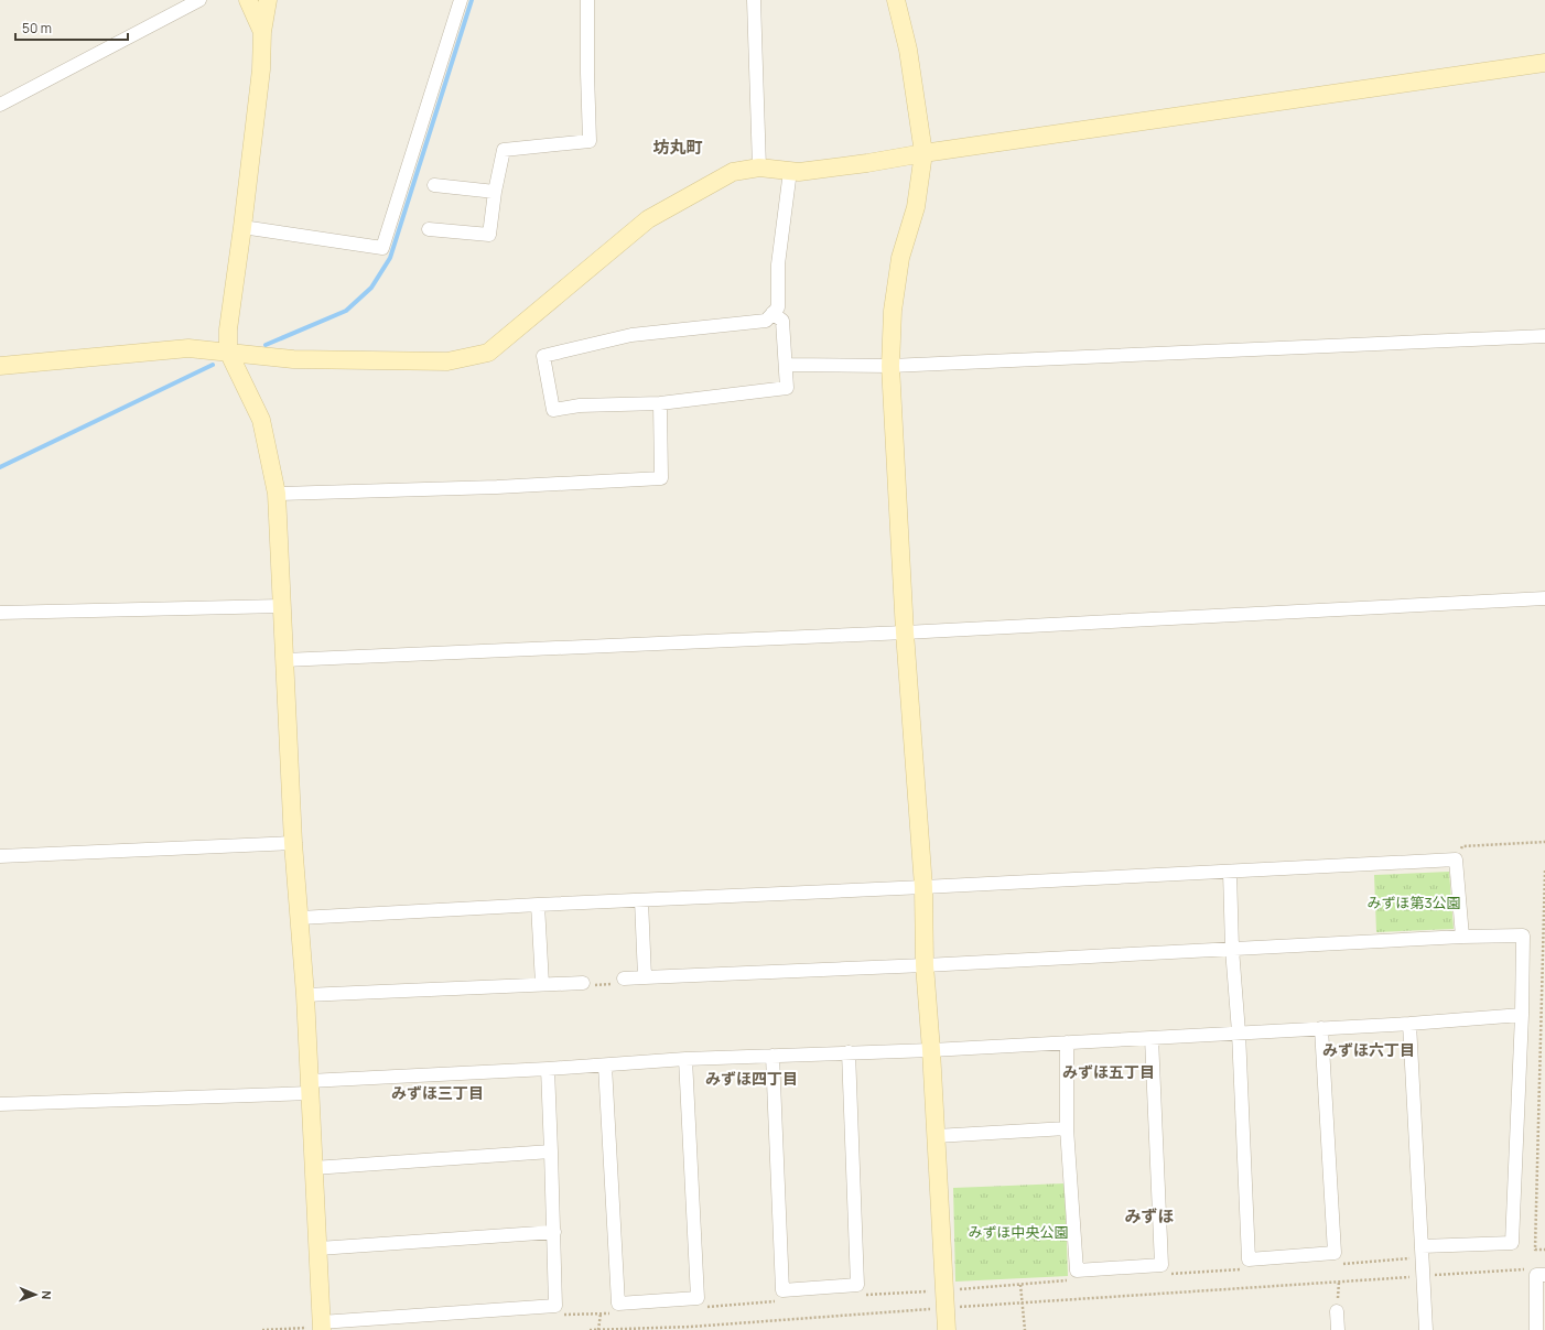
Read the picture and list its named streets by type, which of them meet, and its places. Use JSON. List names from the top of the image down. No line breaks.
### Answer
{"districts":["坊丸町","みずほ六丁目","みずほ五丁目","みずほ四丁目","みずほ三丁目","みずほ"],"parks":["みずほ第3公園","みずほ中央公園"],"scale_bar":"50 m","north":"right"}
